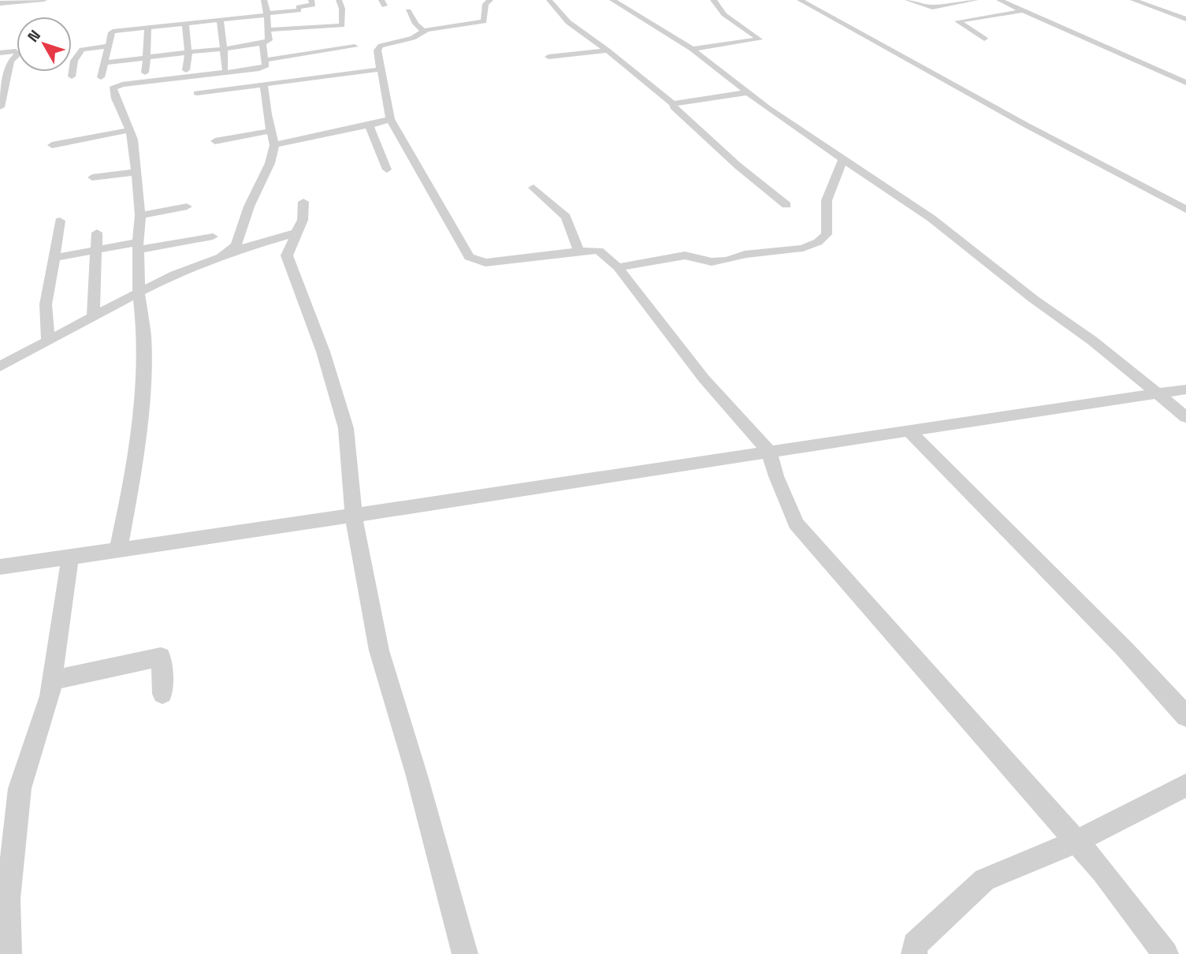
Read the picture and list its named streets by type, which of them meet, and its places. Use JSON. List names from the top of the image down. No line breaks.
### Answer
{"north":"top left"}
